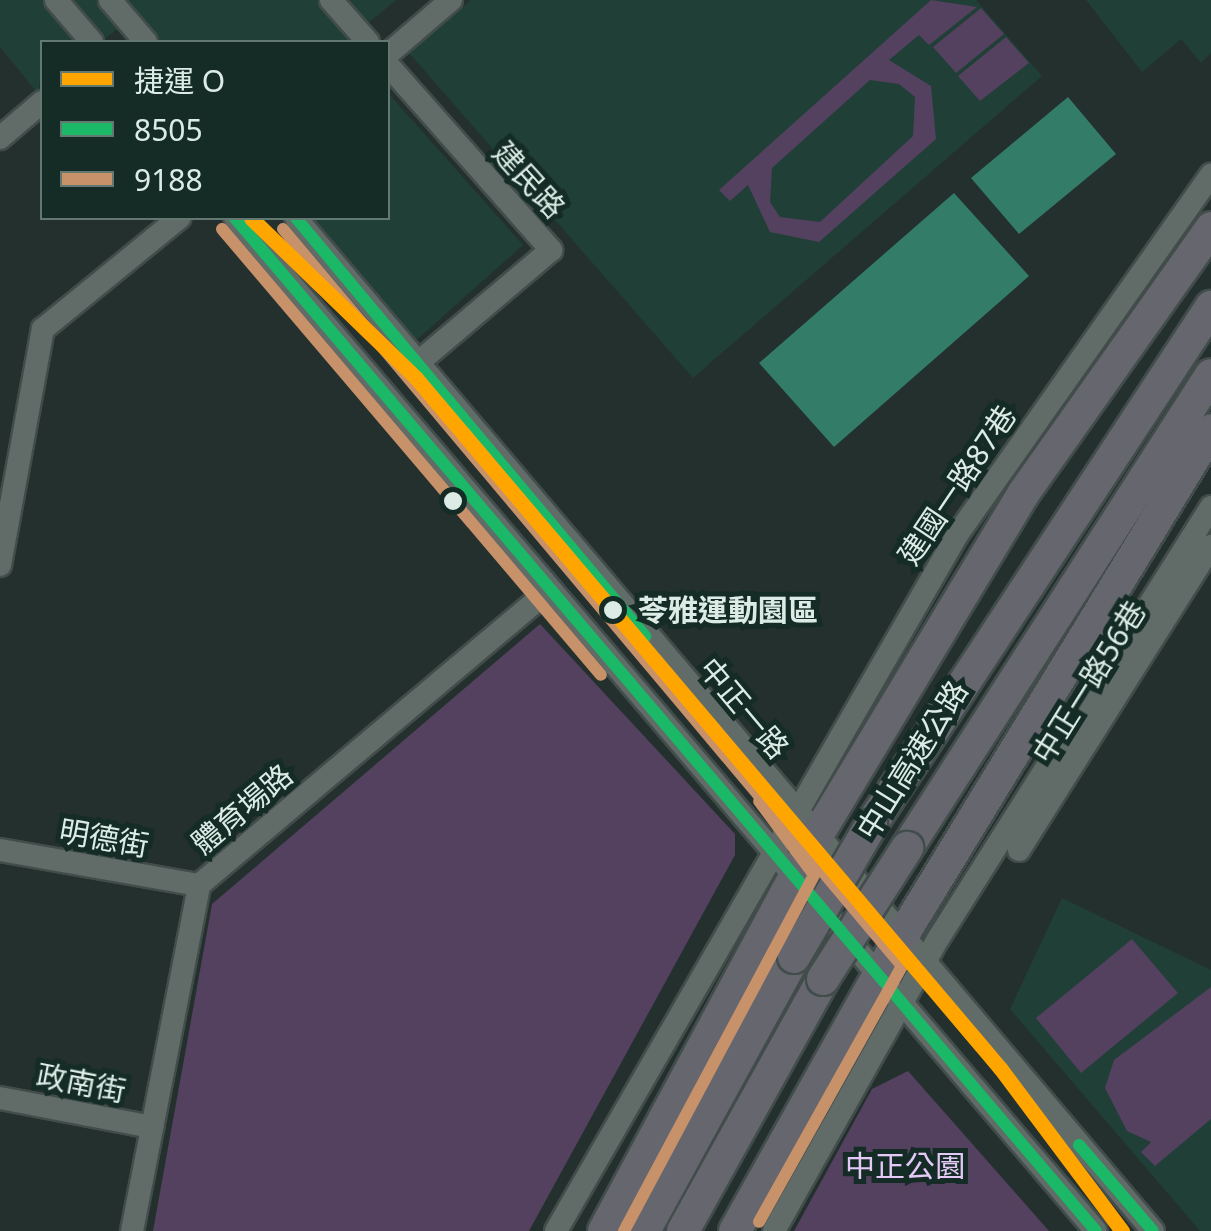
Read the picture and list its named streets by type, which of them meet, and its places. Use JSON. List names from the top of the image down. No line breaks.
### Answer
{"streets":{"highway":["中山高速公路"],"street":["建民路","建國一路87巷","中正一路56巷","中正一路","體育場路","明德街","政南街"]},"crossings":[["建民路","中正一路"],["建國一路87巷","中正一路"],["體育場路","明德街"],["體育場路","政南街"]],"parks":["中正公園"],"places":["苓雅運動園區"],"lines":["metro line O","transit line 8505","transit line 9188"],"legend":["捷運 O","8505","9188"]}
